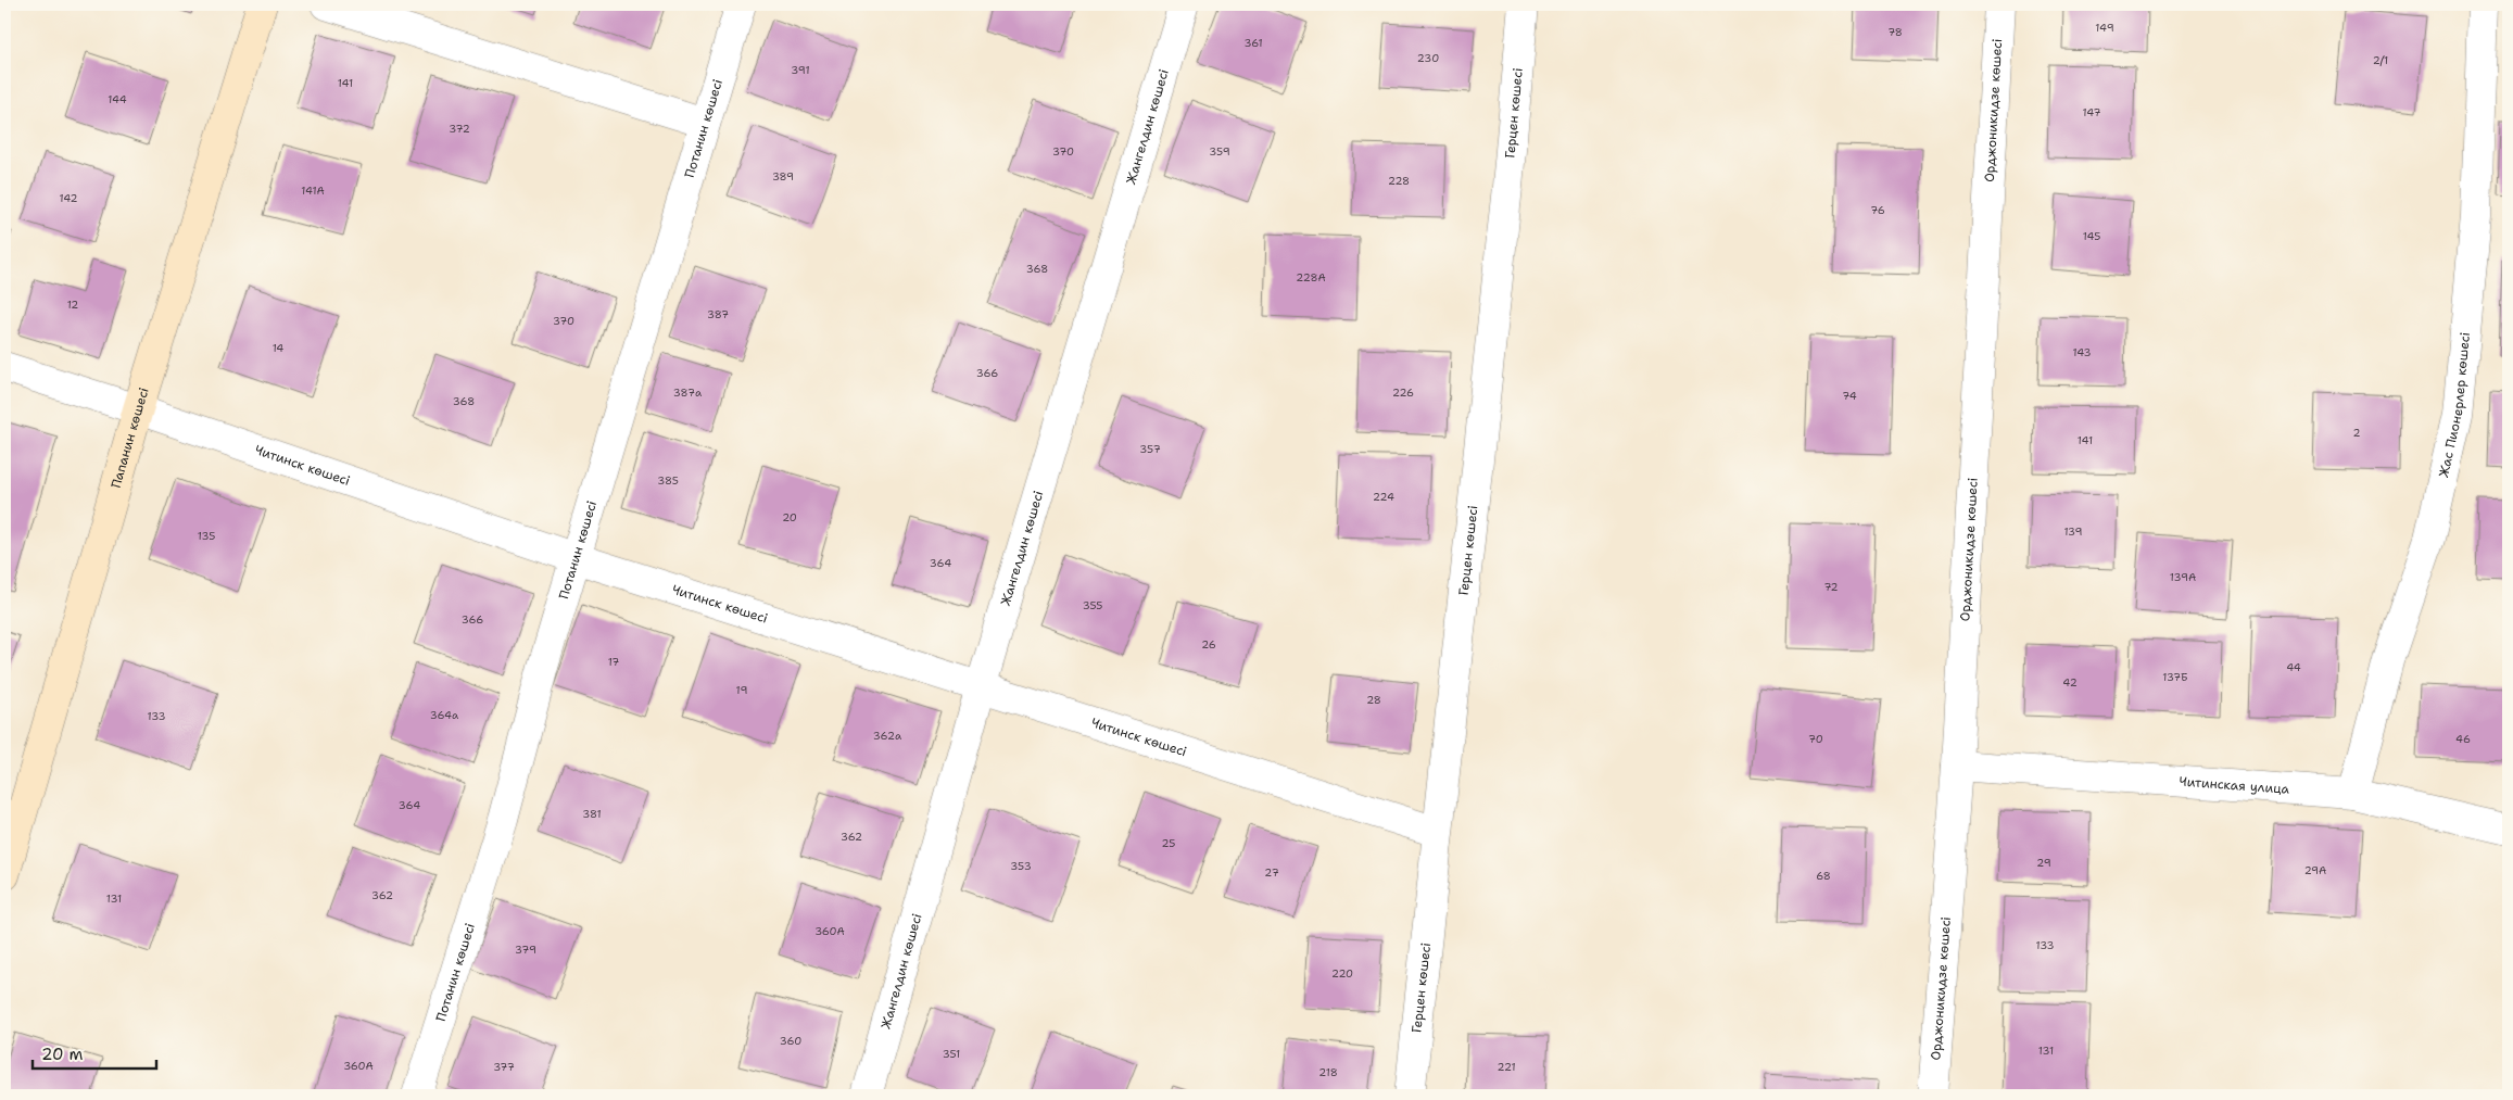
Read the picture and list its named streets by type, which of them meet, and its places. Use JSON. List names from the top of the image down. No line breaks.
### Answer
{"streets":{"main road":["Папанин көшесі"],"street":["Орджоникидзе көшесі","Герцен көшесі","Жангелдин көшесі","Потанин көшесі","Жас Пионерлер көшесі","Читинск көшесі","Читинская улица"]},"crossings":[["Орджоникидзе көшесі","Читинская улица"],["Герцен көшесі","Читинск көшесі"],["Жангелдин көшесі","Читинск көшесі"],["Потанин көшесі","Читинск көшесі"],["Жас Пионерлер көшесі","Читинская улица"],["Папанин көшесі","Читинск көшесі"]],"house_numbers":["149","78","361","230","2/1","391","141","144","147","372","370","359","389","228","141А","142","76","145","368","228А","12","387","370","14","143","366","387а","226","74","368","2","141","357","385","224","20","139","135","364","139А","72","355","366","26","17","44","137Б","42","19","28","364а","133","362а","70","46","364","381","362","25","29","353","29А","27","68","362","131","360А","133","379","220","360","131","351","360А","377","221","218"],"scale_bar":"20 m"}
